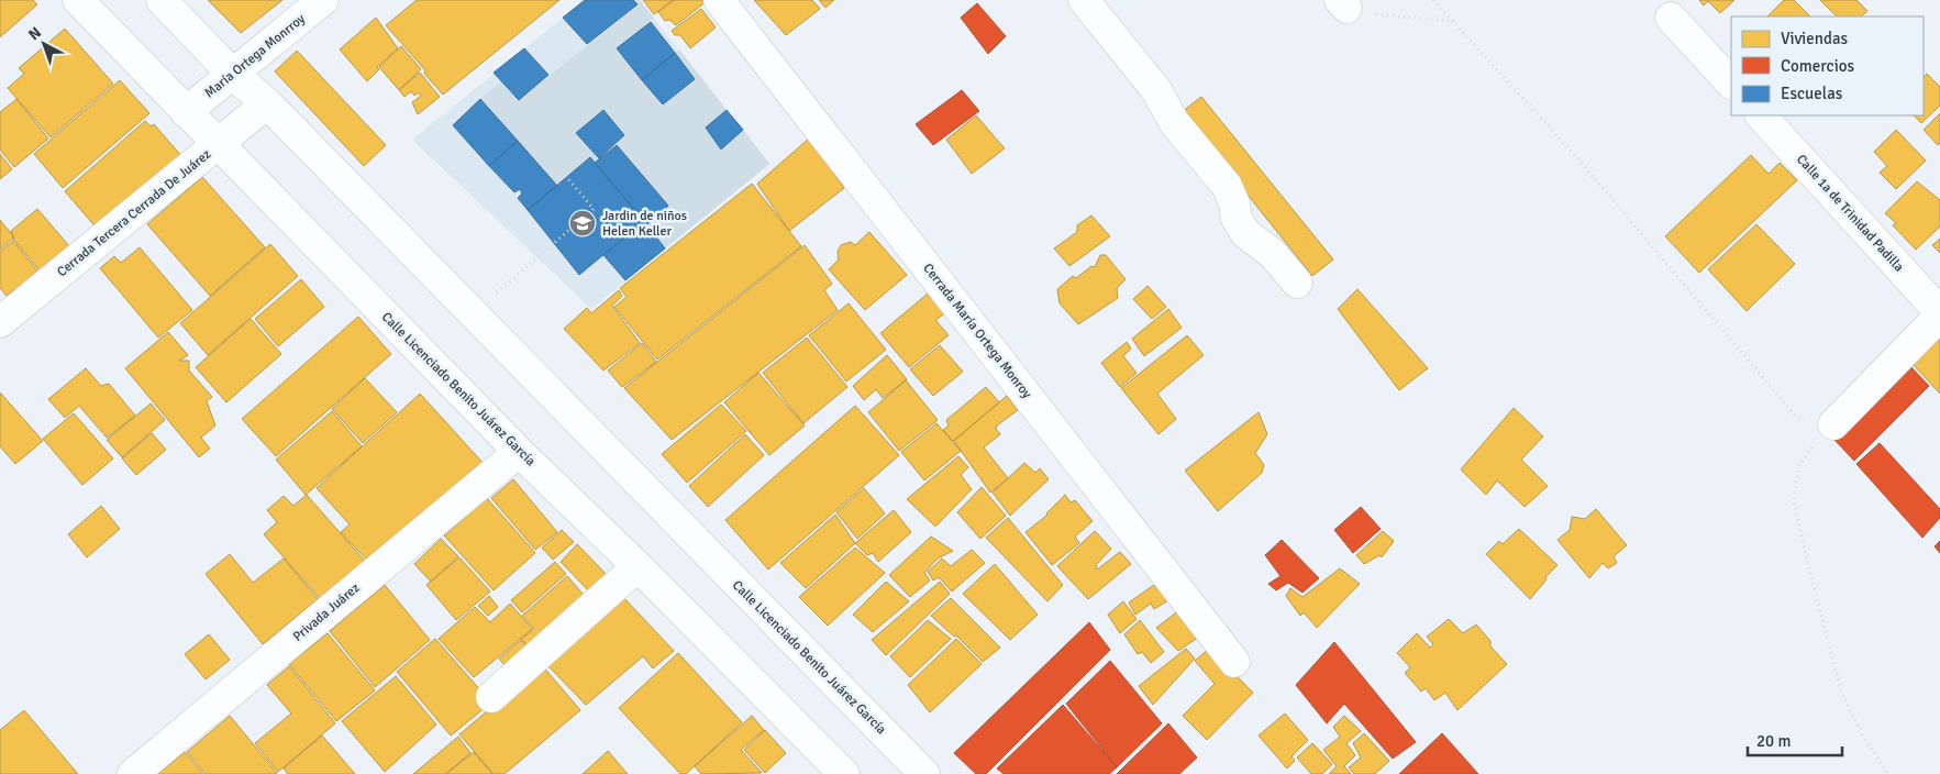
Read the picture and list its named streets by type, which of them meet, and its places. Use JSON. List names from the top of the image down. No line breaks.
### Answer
{"streets":{"street":["María Ortega Monrroy","Cerrada Tercera Cerrada De Juárez","Calle 1a de Trinidad Padilla","Cerrada María Ortega Monroy","Calle Licenciado Benito Juárez García","Privada Juárez"]},"crossings":[["María Ortega Monrroy","Calle Licenciado Benito Juárez García"],["Cerrada Tercera Cerrada De Juárez","Calle Licenciado Benito Juárez García"],["Calle Licenciado Benito Juárez García","Privada Juárez"]],"places":{"school or university":["Jardin de niños Helen Keller"]},"legend":["Viviendas","Comercios","Escuelas"],"scale_bar":"20 m","north":"top left"}
